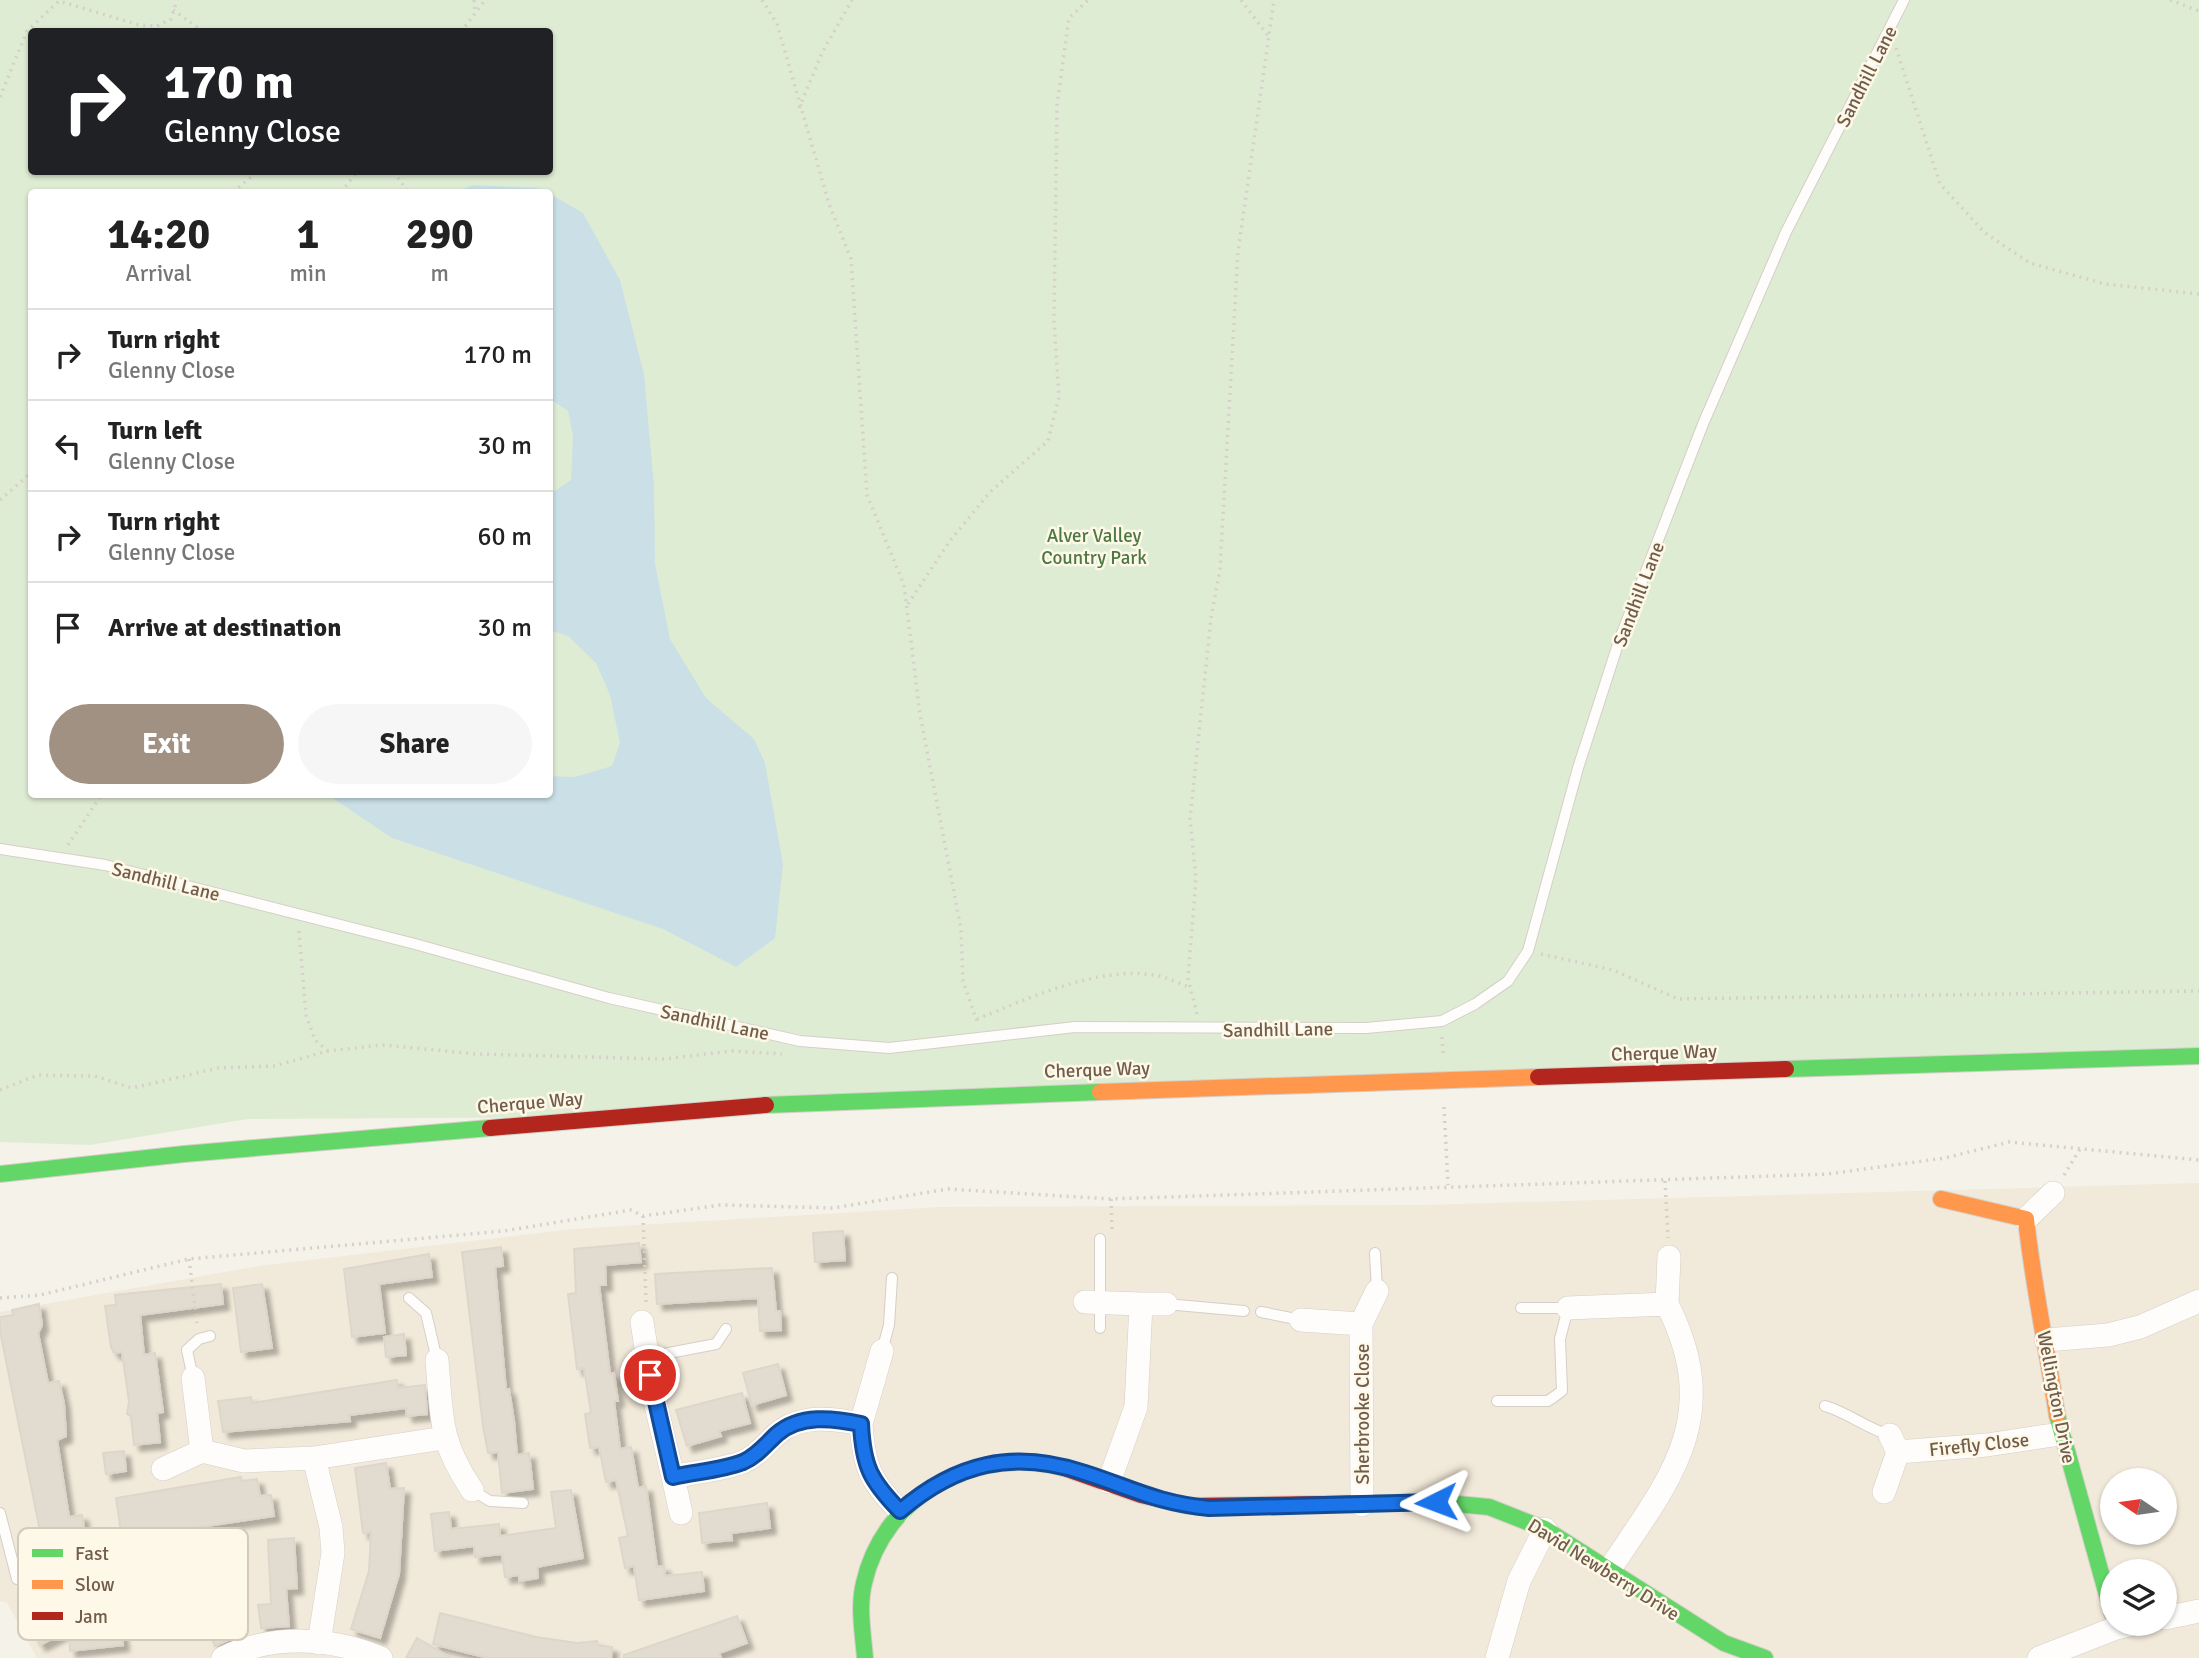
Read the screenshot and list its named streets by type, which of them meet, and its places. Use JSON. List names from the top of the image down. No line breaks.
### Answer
{"streets":{"street":["Cherque Way","Wellington Drive","Sherbrooke Close","Firefly Close","David Newberry Drive"],"lane":["Sandhill Lane"]},"crossings":[["Wellington Drive","Firefly Close"],["Sherbrooke Close","David Newberry Drive"]],"parks":["Alver Valley Country Park"],"legend":["Fast","Slow","Jam"],"north":"left","page":{"turn":["170 m","Glenny Close"],"eta":["14:20","Arrival","1","min","290","m"],"list":[{"name":"Turn right","note":"Glenny Close","value":"170 m"},{"name":"Turn left","note":"Glenny Close","value":"30 m"},{"name":"Turn right","note":"Glenny Close","value":"60 m"},{"name":"Arrive at destination","value":"30 m"}],"buttons":["Exit","Share"]}}
